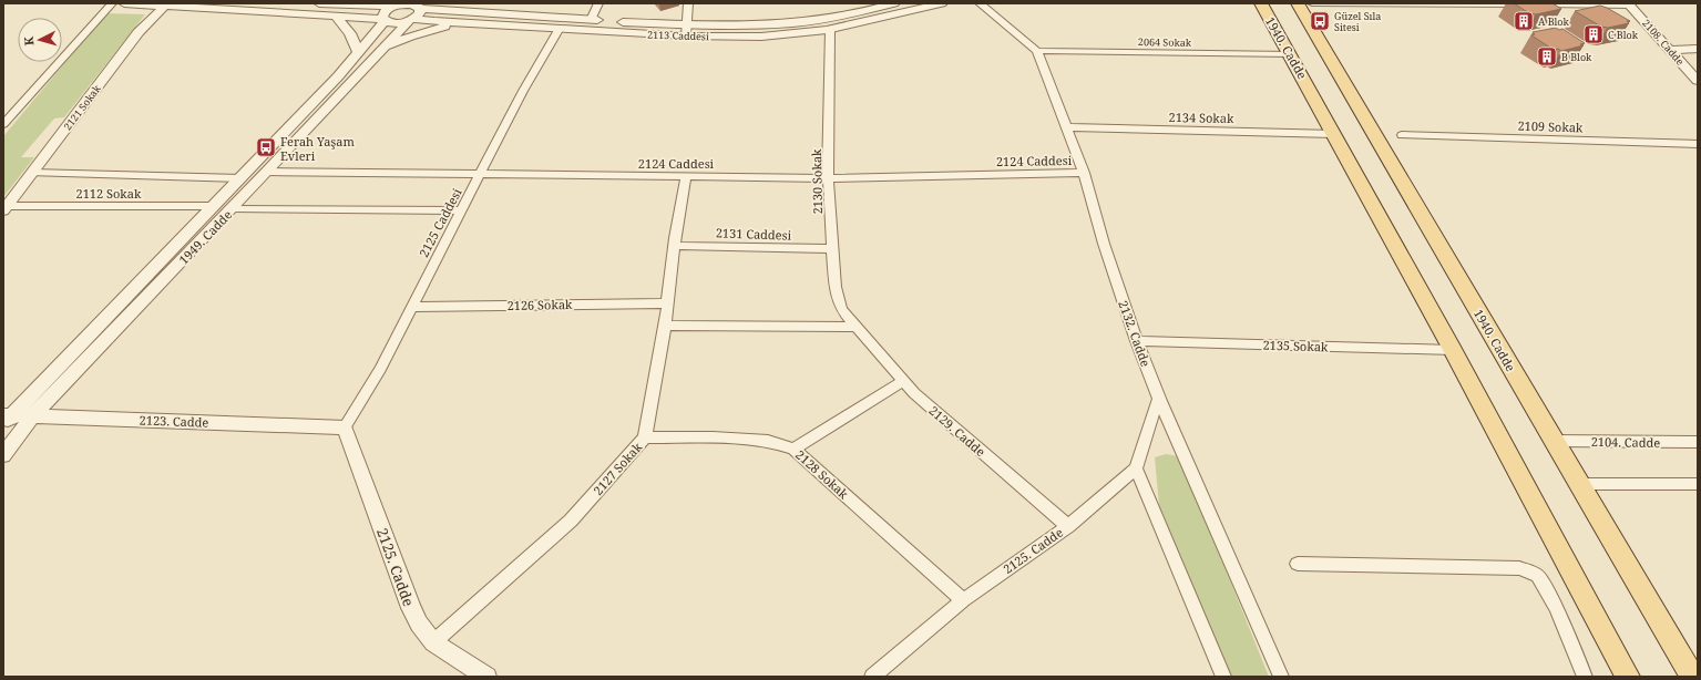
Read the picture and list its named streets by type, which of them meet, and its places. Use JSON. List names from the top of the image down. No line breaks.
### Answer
{"streets":{"main road":["1940. Cadde"],"street":["2113 Caddesi","2064 Sokak","2108. Cadde","2121 Sokak","2134 Sokak","2109 Sokak","2124 Caddesi","2130 Sokak","2112 Sokak","2125 Caddesi","2131 Caddesi","1949. Cadde","2126 Sokak","2132. Cadde","2135 Sokak","2123. Cadde","2129. Cadde","2104. Cadde","2127 Sokak","2128 Sokak","2125. Cadde"]},"crossings":[["2113 Caddesi","2130 Sokak"],["2113 Caddesi","2125 Caddesi"],["2113 Caddesi","1949. Cadde"],["2064 Sokak","1940. Cadde"],["2064 Sokak","2132. Cadde"],["1940. Cadde","2134 Sokak"],["1940. Cadde","2135 Sokak"],["1940. Cadde","2104. Cadde"],["2121 Sokak","2112 Sokak"],["2134 Sokak","2132. Cadde"],["2124 Caddesi","2130 Sokak"],["2124 Caddesi","2125 Caddesi"],["2124 Caddesi","1949. Cadde"],["2124 Caddesi","2132. Cadde"],["2124 Caddesi","2127 Sokak"],["2130 Sokak","2131 Caddesi"],["2130 Sokak","2129. Cadde"],["2112 Sokak","1949. Cadde"],["2125 Caddesi","2126 Sokak"],["2125 Caddesi","2123. Cadde"],["2125 Caddesi","2125. Cadde"],["2131 Caddesi","2127 Sokak"],["1949. Cadde","2123. Cadde"],["2126 Sokak","2127 Sokak"],["2132. Cadde","2135 Sokak"],["2123. Cadde","2125. Cadde"],["2129. Cadde","2125. Cadde"],["2127 Sokak","2128 Sokak"],["2127 Sokak","2125. Cadde"],["2128 Sokak","2125. Cadde"]],"places":{"bus stop":["Güzel Sıla Sitesi","Ferah Yaşam Evleri"],"building":["A Blok","C Blok","B Blok"]},"north":"left"}
